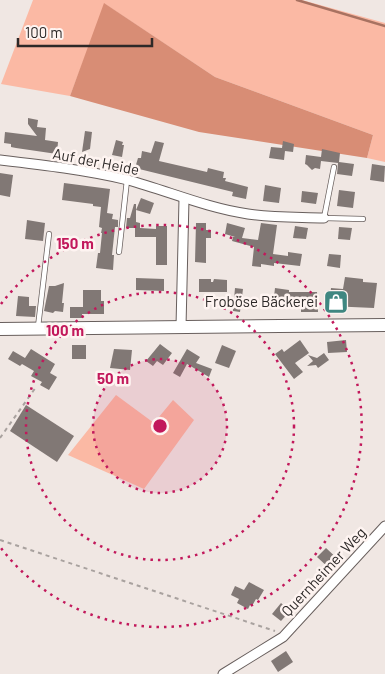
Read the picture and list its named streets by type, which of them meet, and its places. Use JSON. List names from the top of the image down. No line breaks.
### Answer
{"streets":{"street":["Auf der Heide","Quernheimer Weg"]},"places":{"shop":["Froböse Bäckerei"]},"scale_bar":"100 m","rings":["150 m","100 m","50 m"]}
